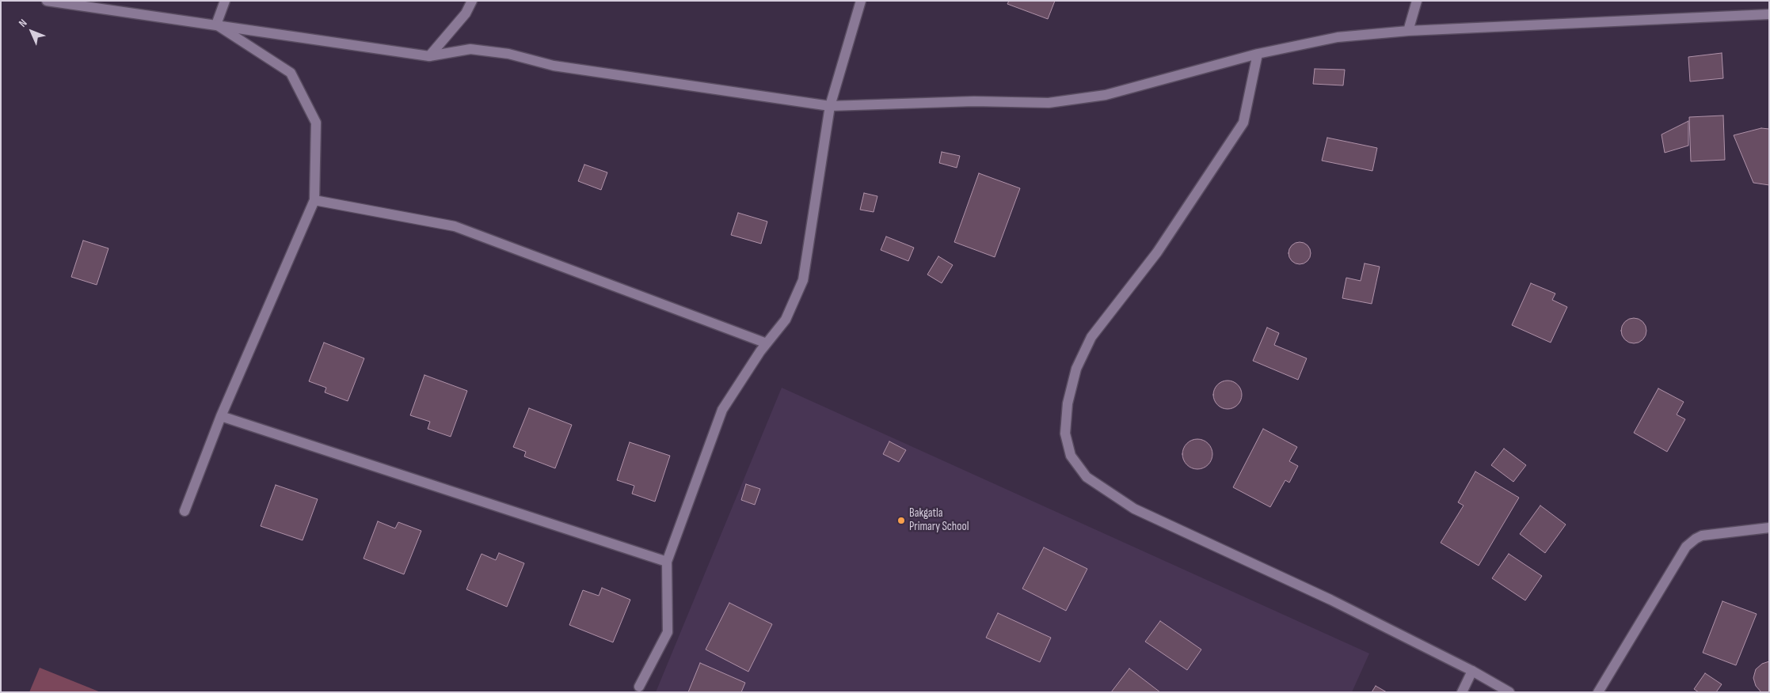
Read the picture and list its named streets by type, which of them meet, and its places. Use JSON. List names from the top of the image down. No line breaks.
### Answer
{"places":["Bakgatla Primary School"],"north":"top left"}
